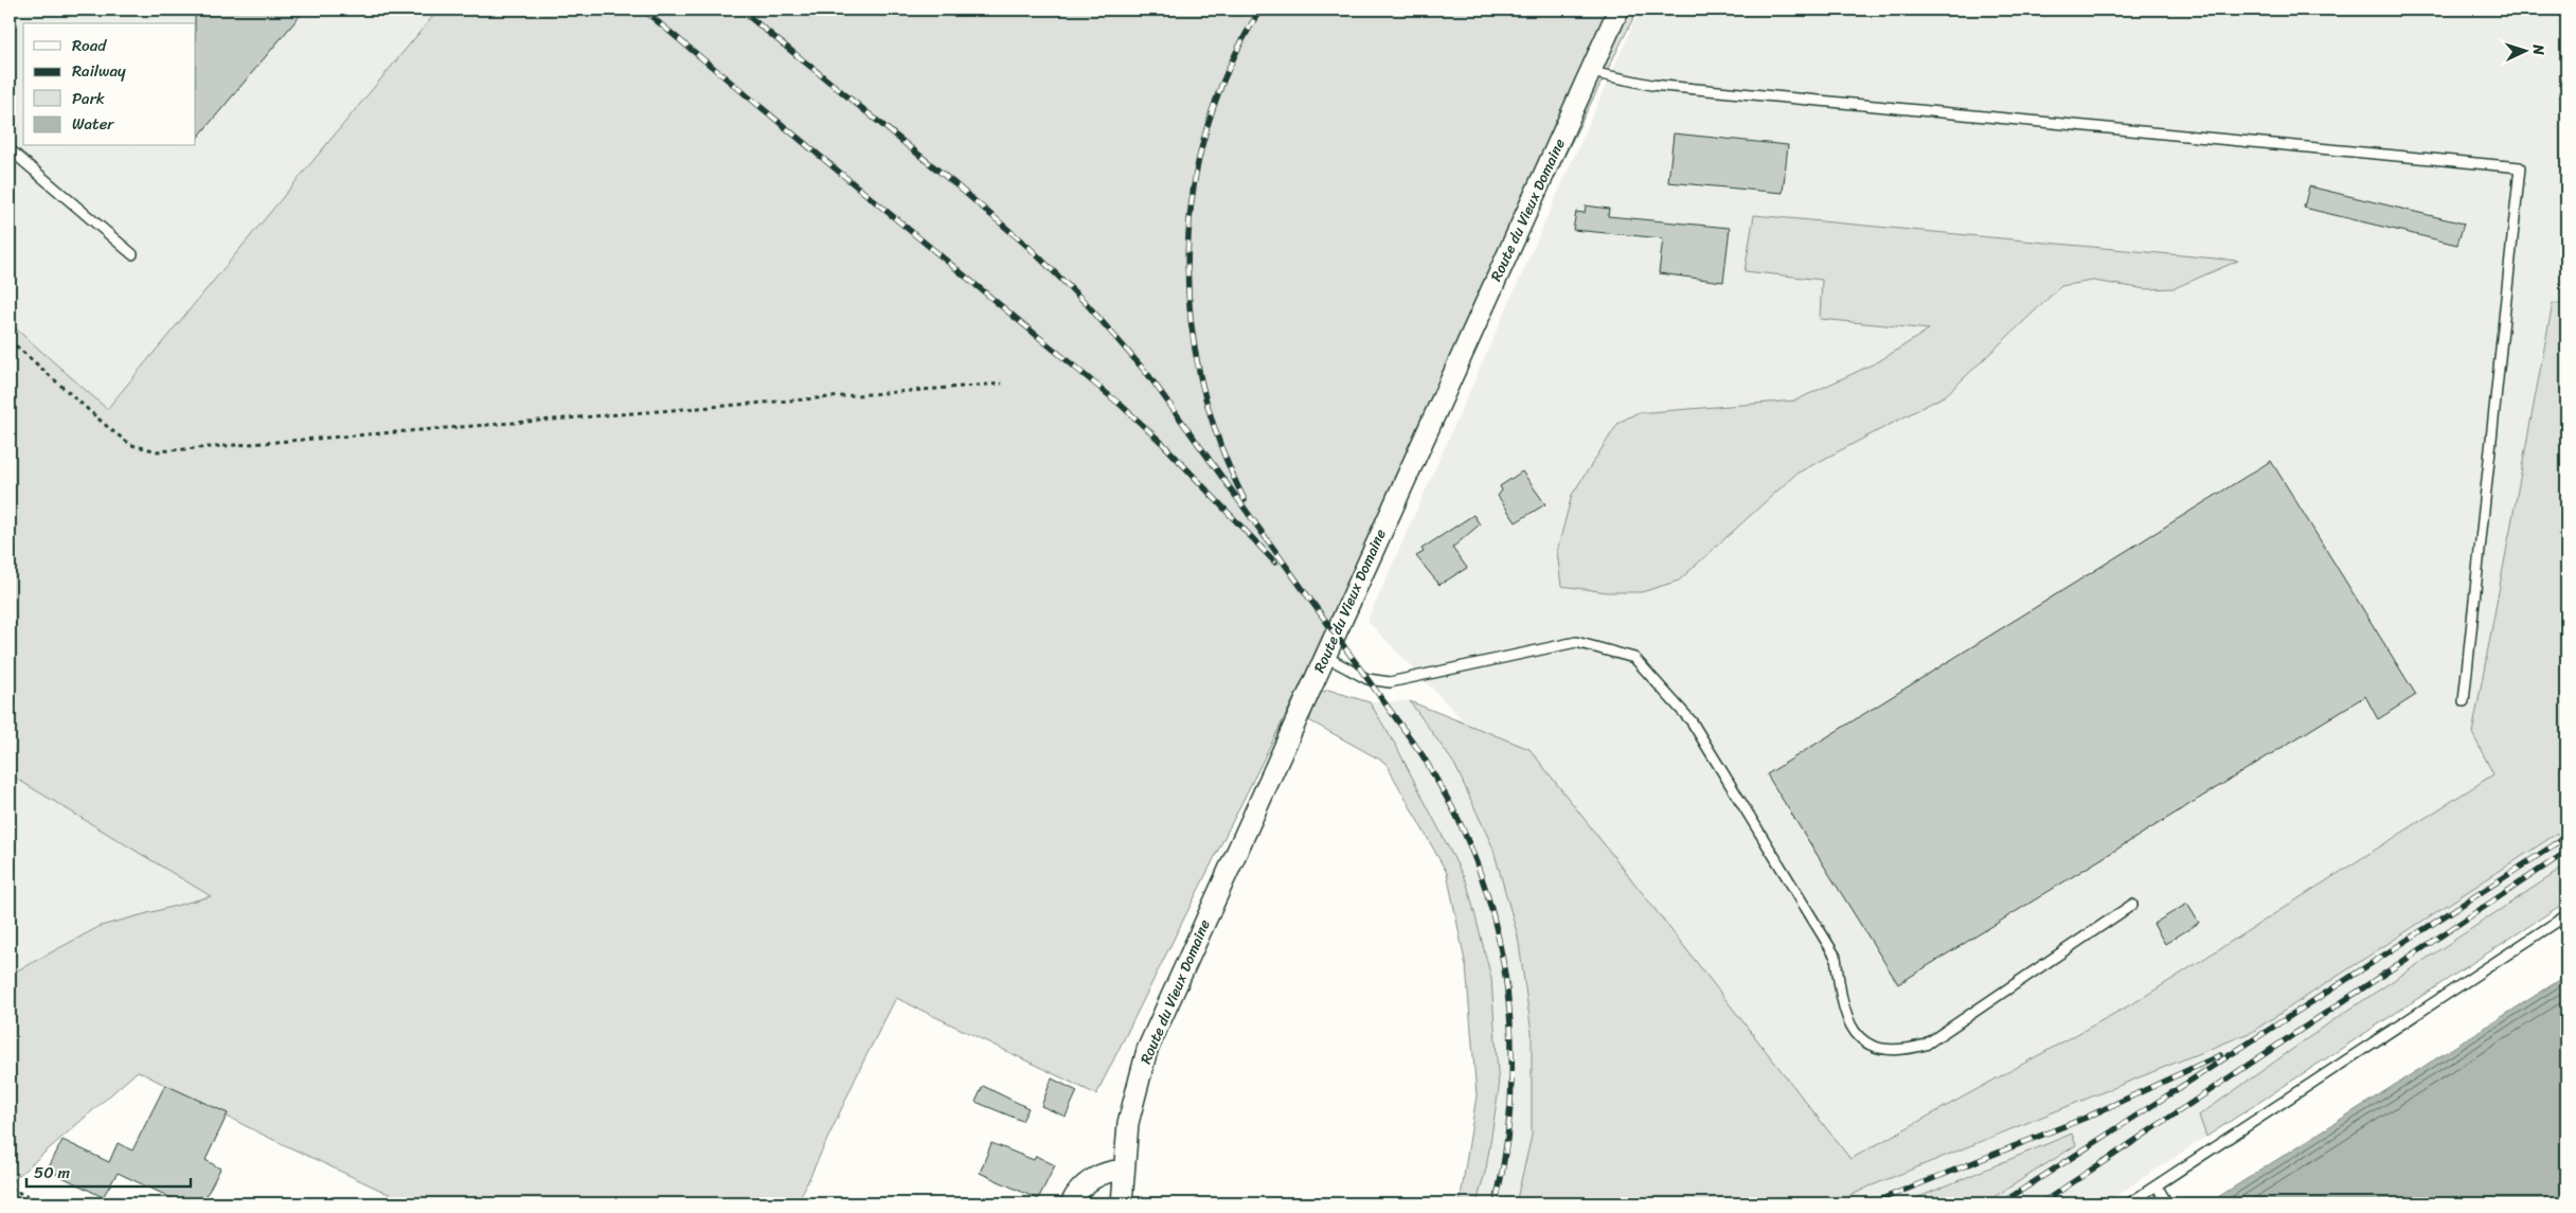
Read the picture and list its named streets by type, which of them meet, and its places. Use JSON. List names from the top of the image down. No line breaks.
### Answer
{"streets":{"street":["Route du Vieux Domaine"]},"legend":["Road","Railway","Park","Water"],"scale_bar":"50 m","north":"right"}
